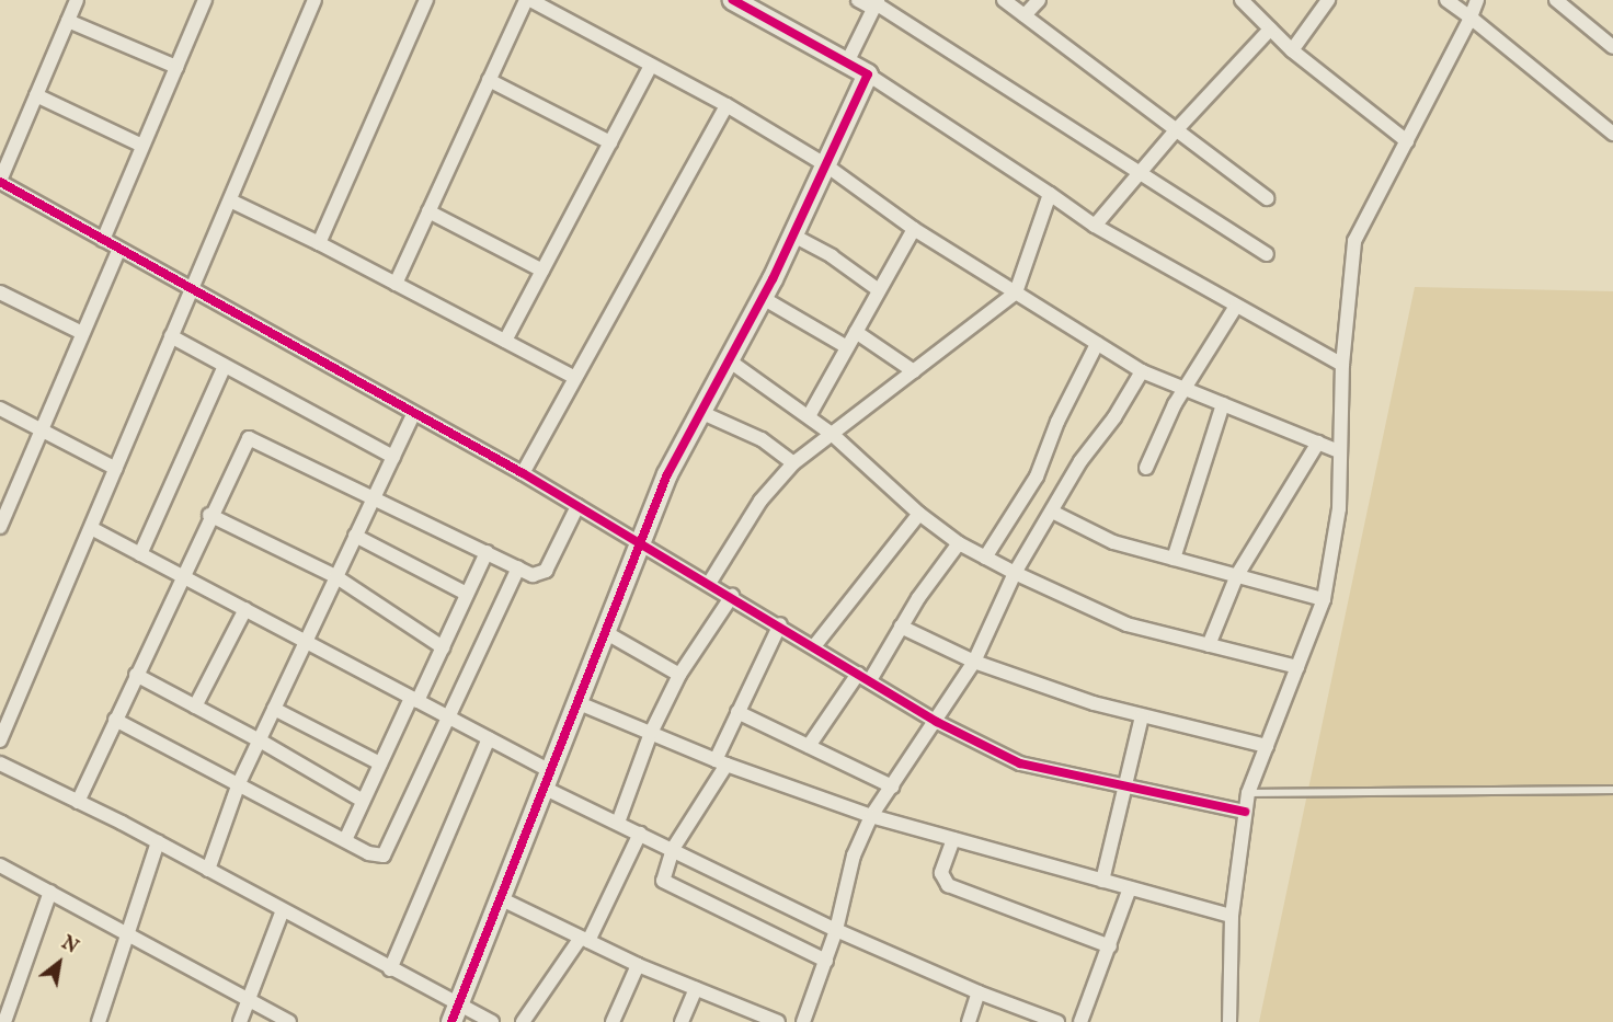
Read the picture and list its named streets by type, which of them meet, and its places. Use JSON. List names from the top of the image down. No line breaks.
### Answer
{"north":"top right"}
